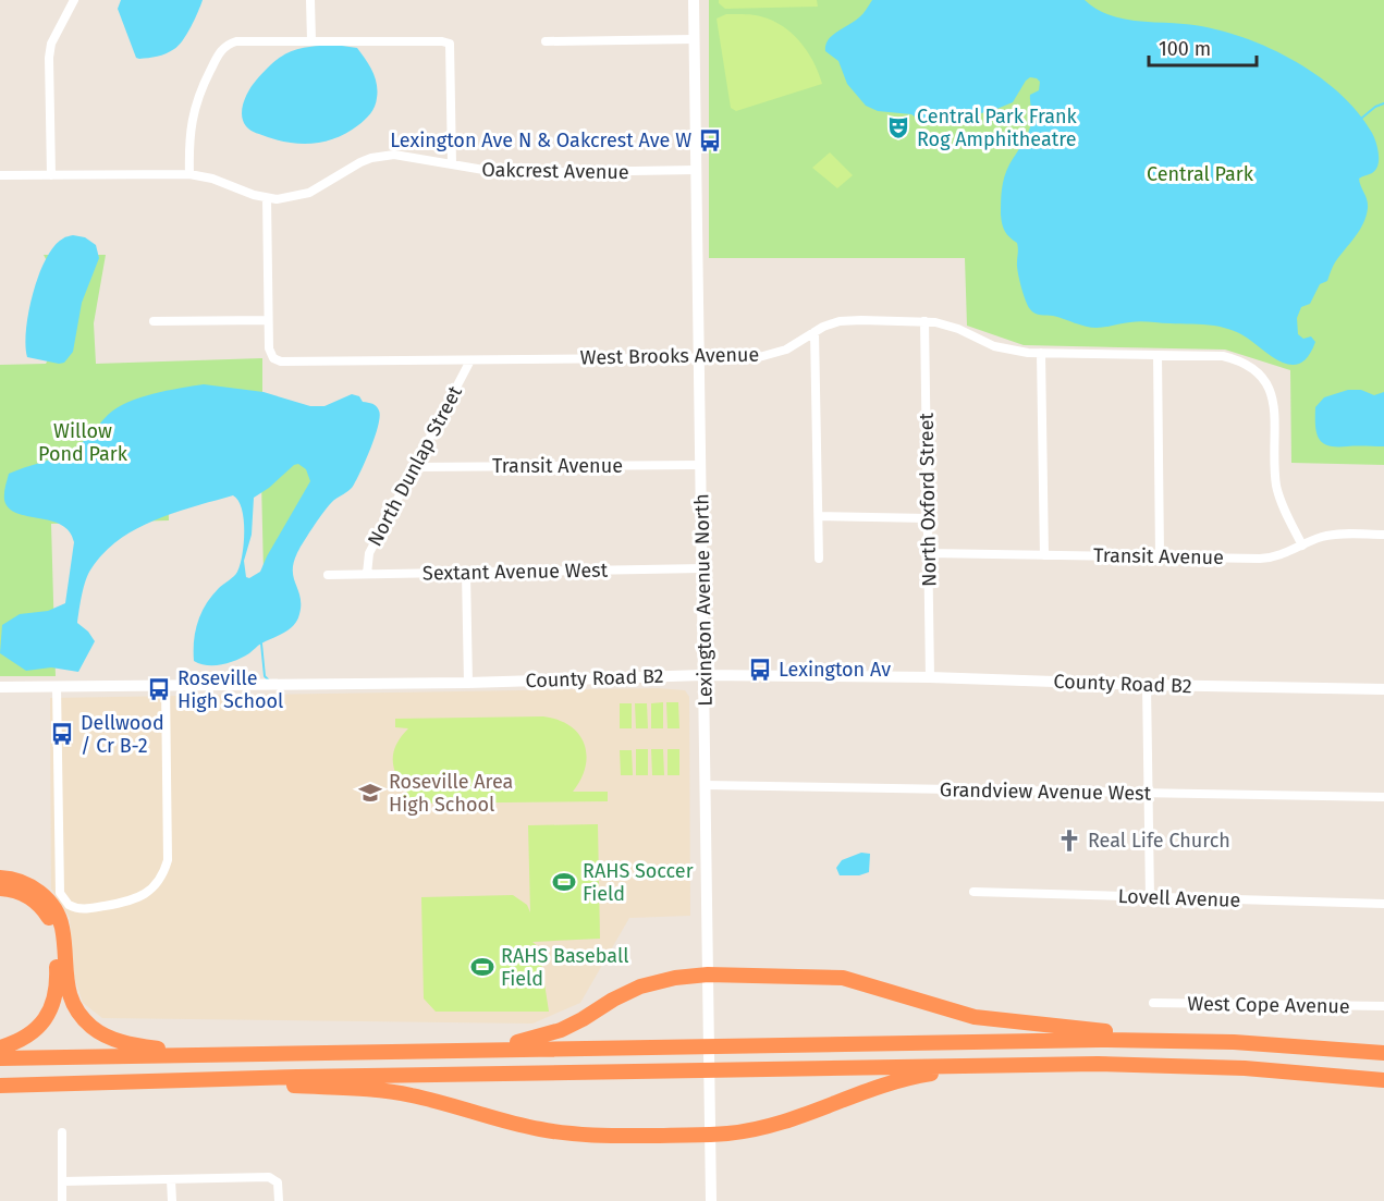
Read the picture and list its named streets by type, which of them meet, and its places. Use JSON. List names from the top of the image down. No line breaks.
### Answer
{"streets":{"street":["Oakcrest Avenue","West Brooks Avenue","North Dunlap Street","Transit Avenue","North Oxford Street","Sextant Avenue West","Lexington Avenue North","County Road B2","Grandview Avenue West","Lovell Avenue","West Cope Avenue"]},"crossings":[["Oakcrest Avenue","Lexington Avenue North"],["West Brooks Avenue","North Dunlap Street"],["West Brooks Avenue","Transit Avenue"],["West Brooks Avenue","North Oxford Street"],["West Brooks Avenue","Lexington Avenue North"],["North Dunlap Street","Transit Avenue"],["North Dunlap Street","Sextant Avenue West"],["Transit Avenue","North Oxford Street"],["Transit Avenue","Lexington Avenue North"],["North Oxford Street","County Road B2"],["Sextant Avenue West","Lexington Avenue North"],["Lexington Avenue North","County Road B2"],["Lexington Avenue North","Grandview Avenue West"]],"parks":["Central Park","Willow Pond Park"],"places":{"theatre":["Central Park Frank Rog Amphitheatre"],"bus stop":["Lexington Ave N & Oakcrest Ave W","Lexington Av","Roseville High School","Dellwood / Cr B-2"],"school or university":["Roseville Area High School"],"church":["Real Life Church"],"sports":["RAHS Soccer Field","RAHS Baseball Field"]},"scale_bar":"100 m"}
